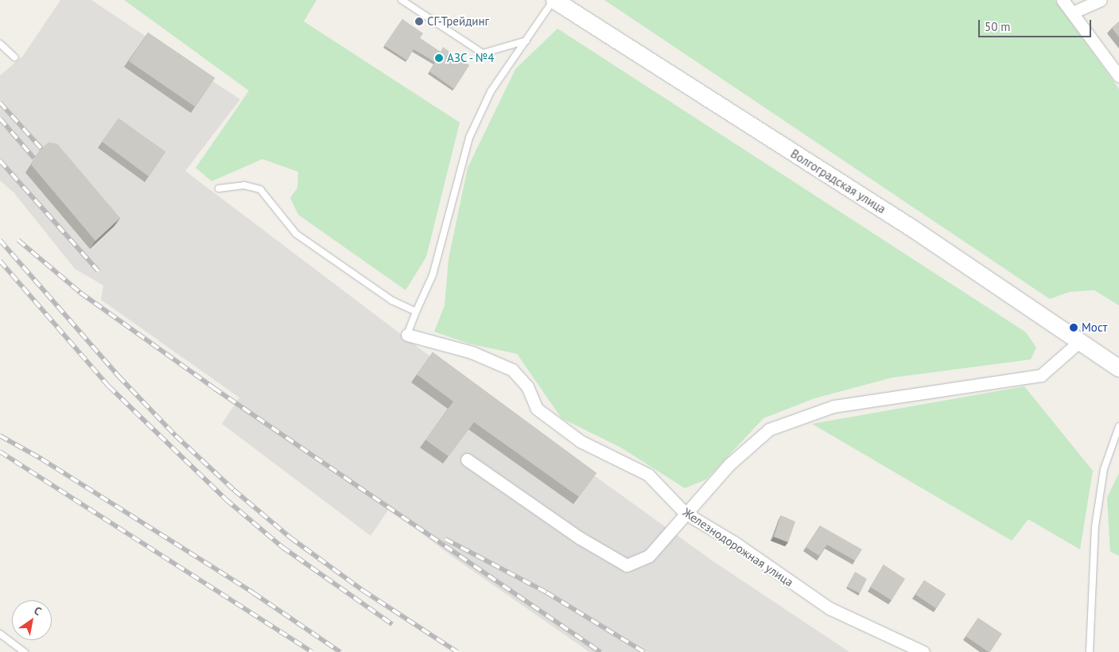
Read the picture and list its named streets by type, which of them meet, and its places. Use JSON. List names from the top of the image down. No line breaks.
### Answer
{"streets":{"main road":["Волгоградская улица"],"street":["Железнодорожная улица"]},"places":["СГ-Трейдинг","АЗС - №4","Мост"],"scale_bar":"50 m","north":"top right"}
